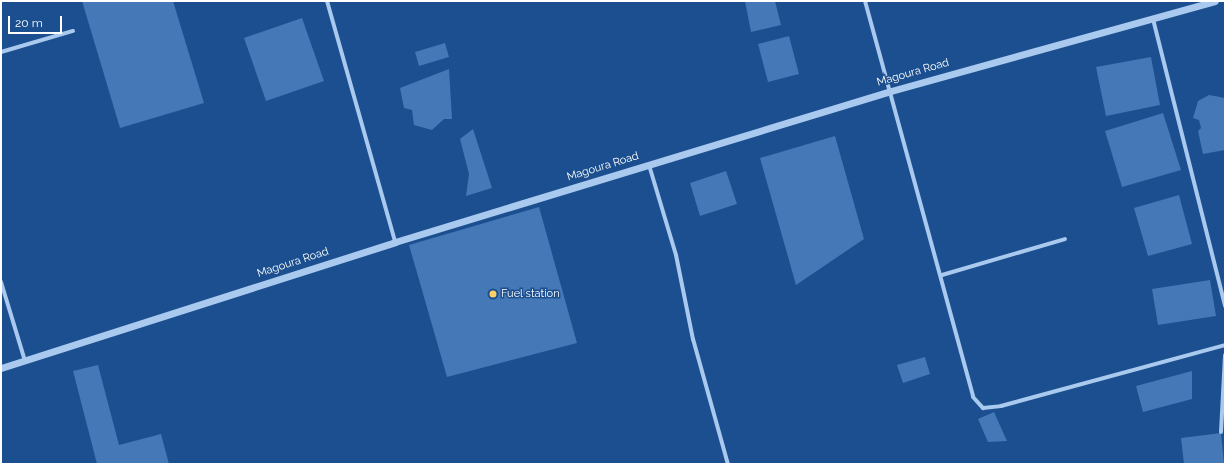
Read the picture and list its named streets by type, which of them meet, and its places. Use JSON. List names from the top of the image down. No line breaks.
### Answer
{"streets":{"street":["Magoura Road"]},"places":["Fuel station"],"scale_bar":"20 m"}
